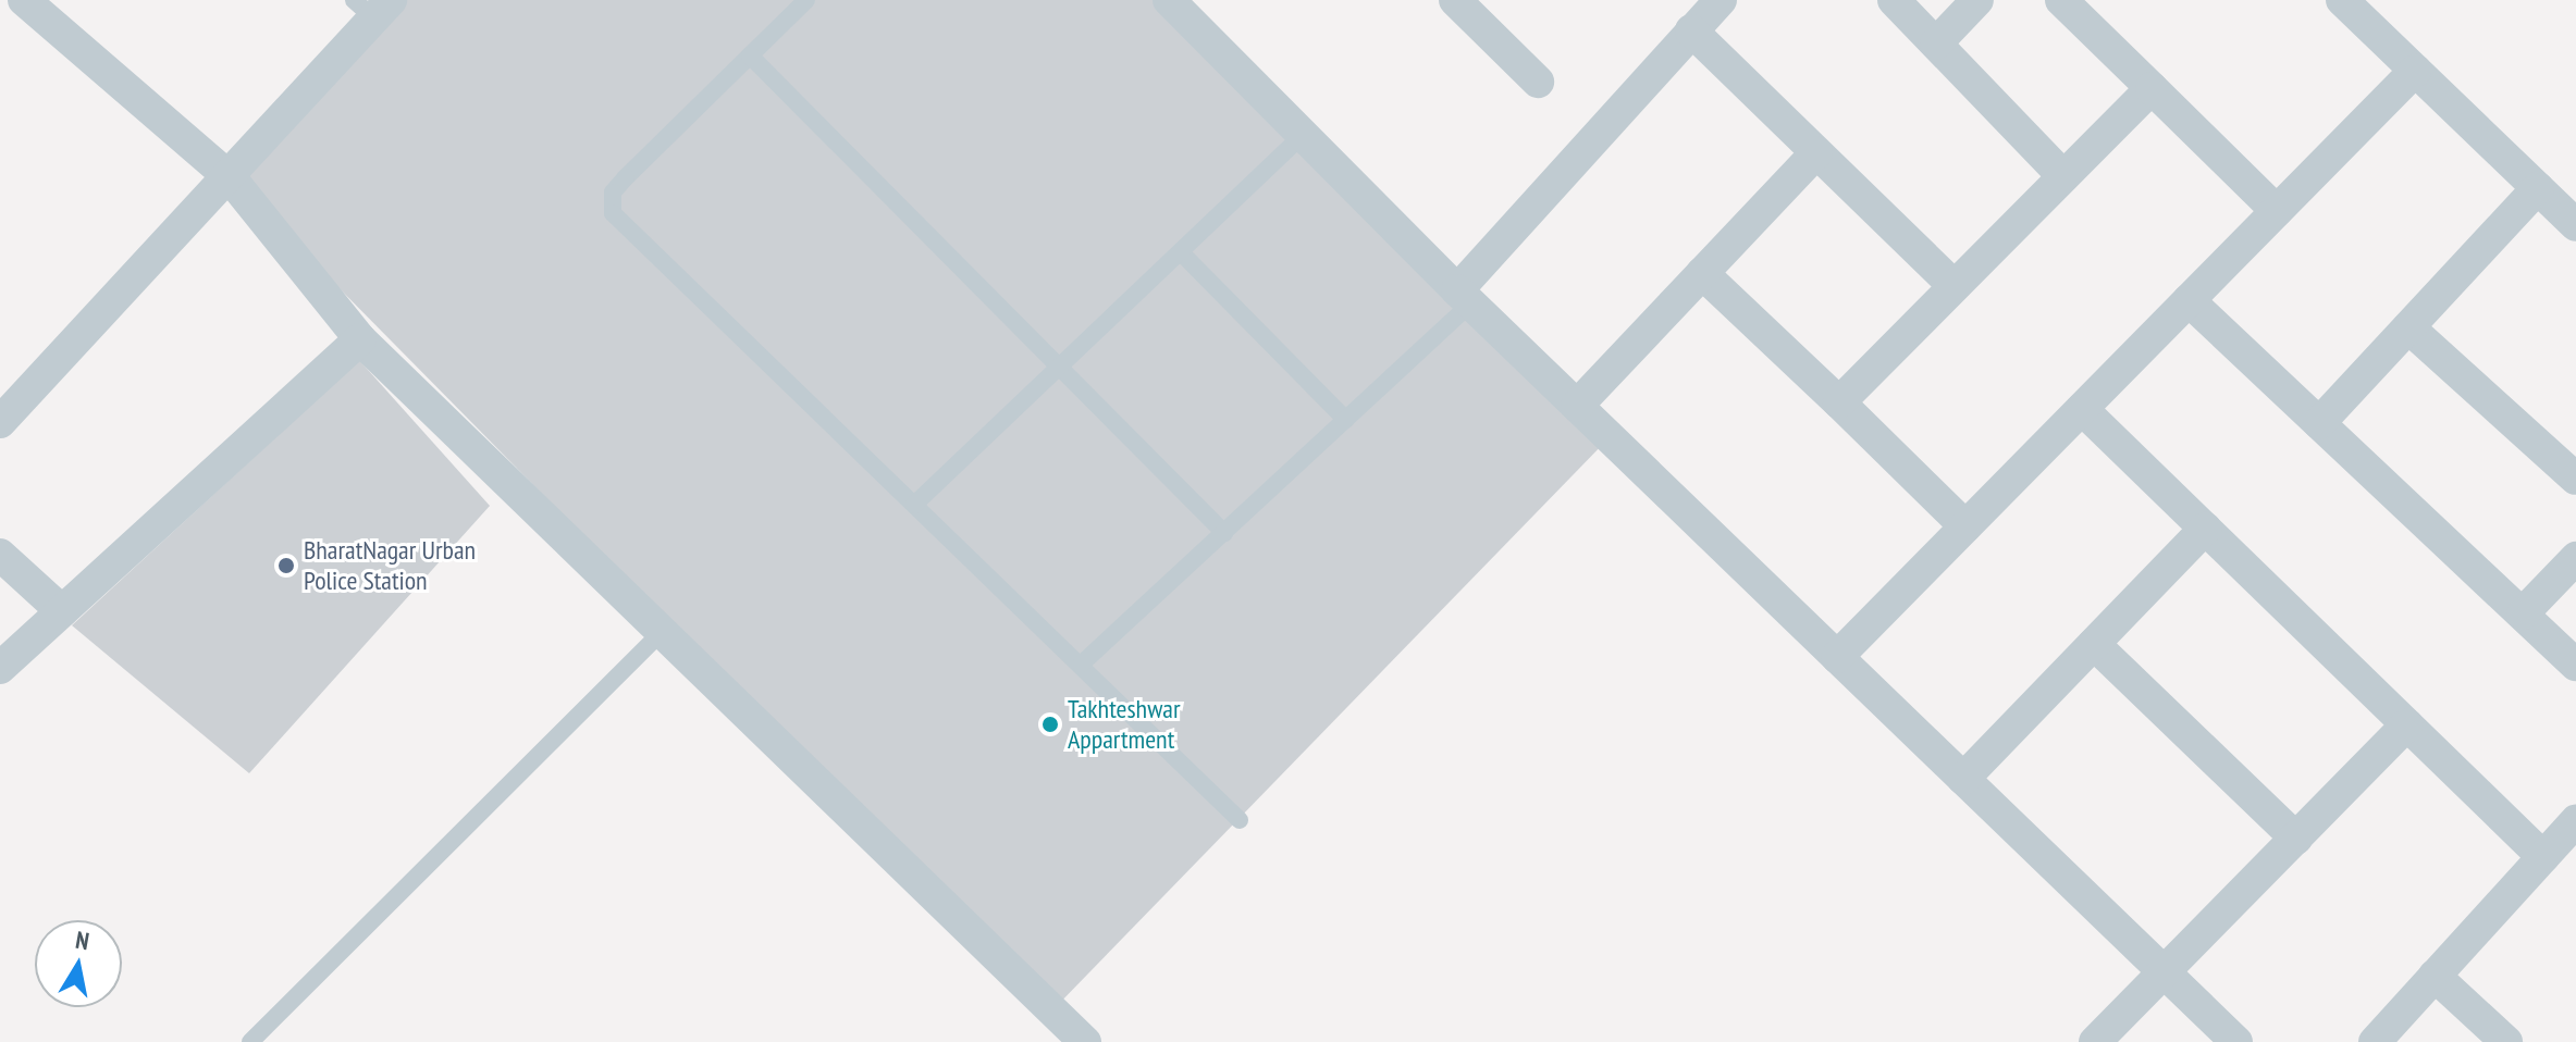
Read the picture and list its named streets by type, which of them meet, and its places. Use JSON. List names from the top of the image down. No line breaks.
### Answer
{"places":["BharatNagar Urban Police Station","Takhteshwar Appartment"],"north":"top"}
